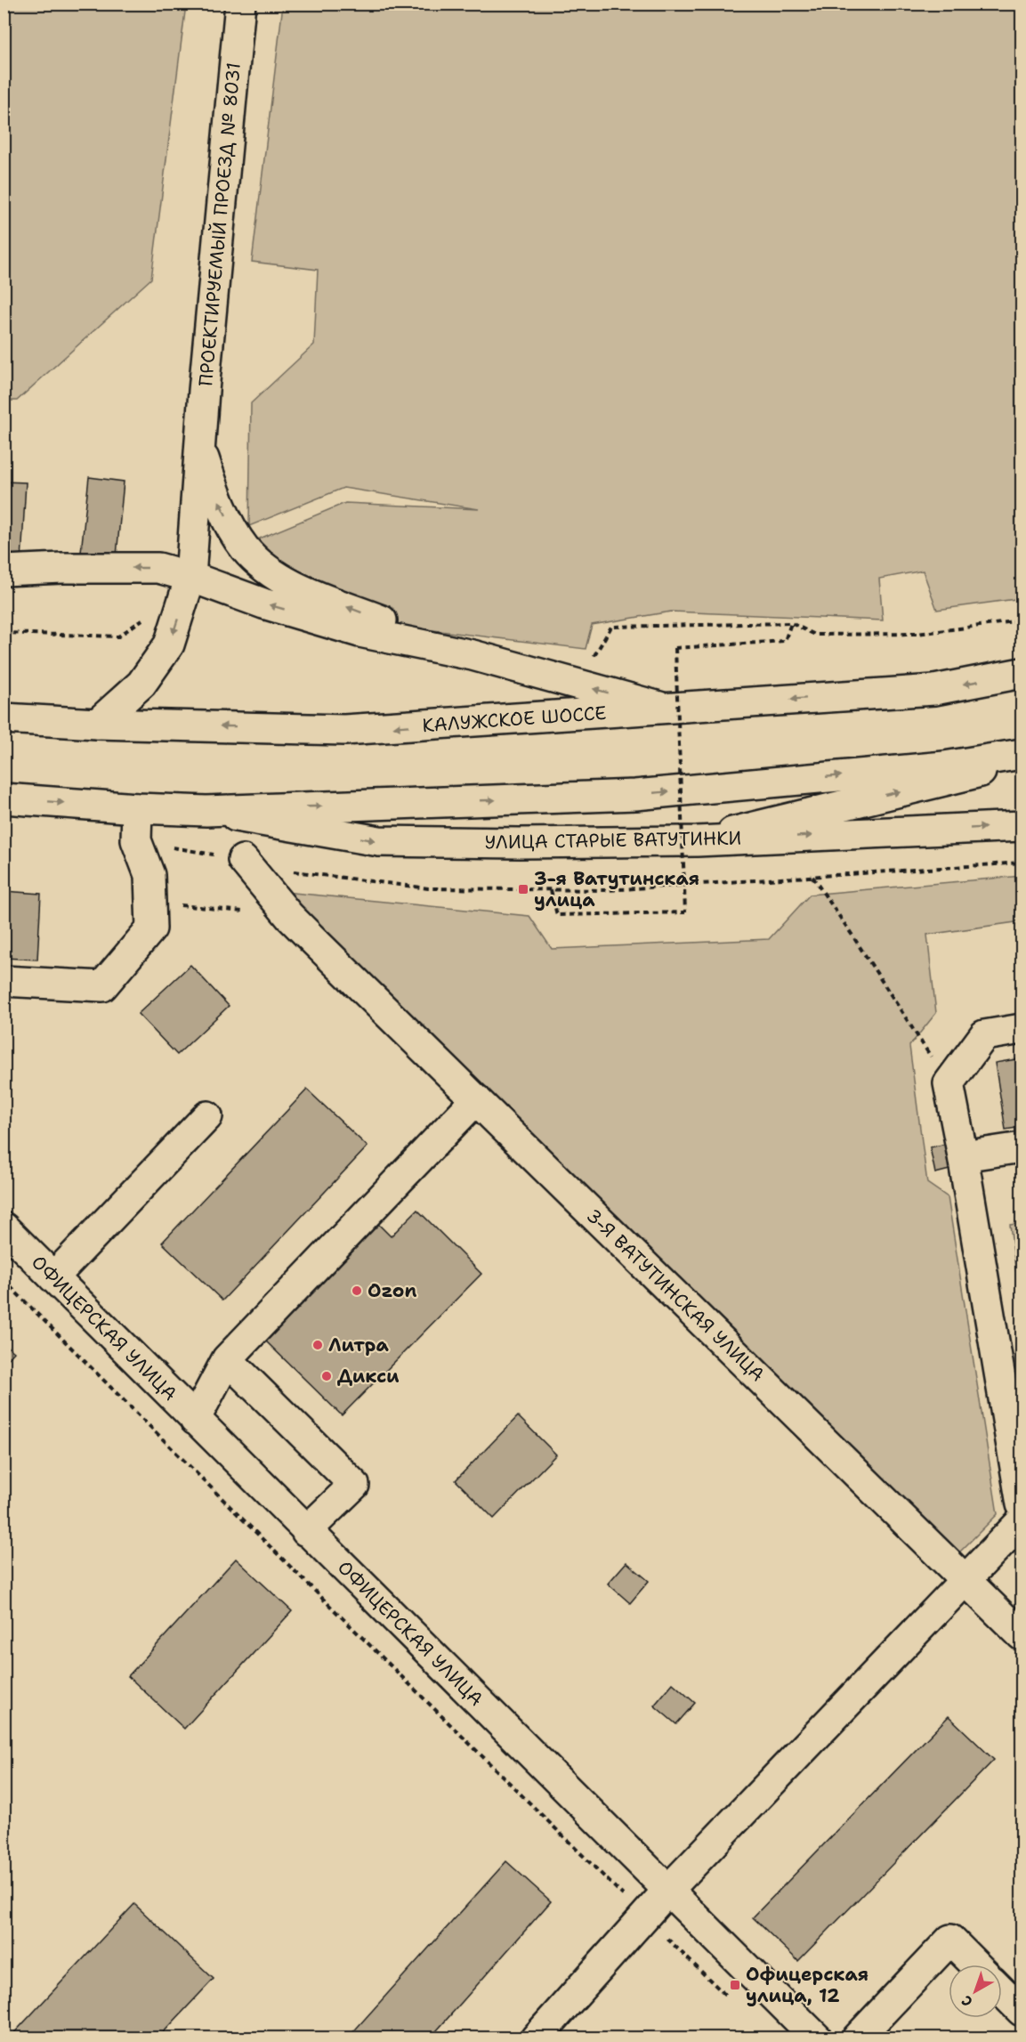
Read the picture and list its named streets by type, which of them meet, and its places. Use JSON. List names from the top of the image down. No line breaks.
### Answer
{"streets":{"main road":["ПРОЕКТИРУЕМЫЙ ПРОЕЗД № 8031","КАЛУЖСКОЕ ШОССЕ","УЛИЦА СТАРЫЕ ВАТУТИНКИ","3-Я ВАТУТИНСКАЯ УЛИЦА","ОФИЦЕРСКАЯ УЛИЦА"]},"crossings":[["ПРОЕКТИРУЕМЫЙ ПРОЕЗД № 8031","КАЛУЖСКОЕ ШОССЕ"]],"places":{"transit":["3-я Ватутинская улица","Офицерская улица, 12"],"other":["Ozon","Литра","Дикси"]},"north":"bottom left"}
